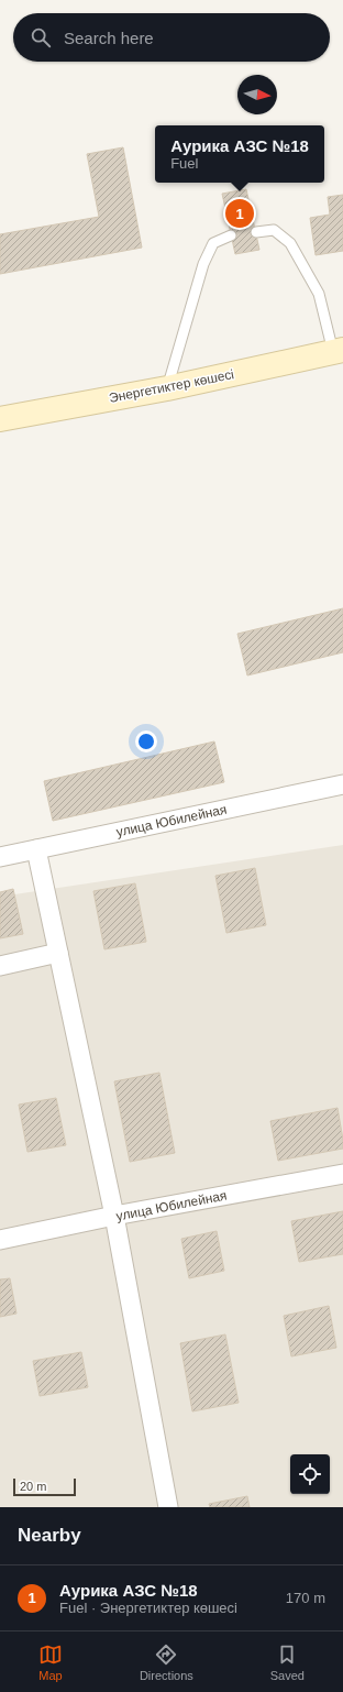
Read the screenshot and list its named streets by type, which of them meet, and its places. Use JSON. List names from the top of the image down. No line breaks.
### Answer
{"streets":{"main road":["Энергетиктер көшесі"],"street":["улица Юбилейная"]},"scale_bar":"20 m","north":"right","page":{"search":"Search here","popup":["Аурика АЗС №18","Fuel"],"pins":"1","scale":"20 m","heading":"Nearby","list":[{"mark":"1","name":"Аурика АЗС №18","note":"Fuel · Энергетиктер көшесі","value":"170 m"}],"nav":["Map","Directions","Saved"]}}
